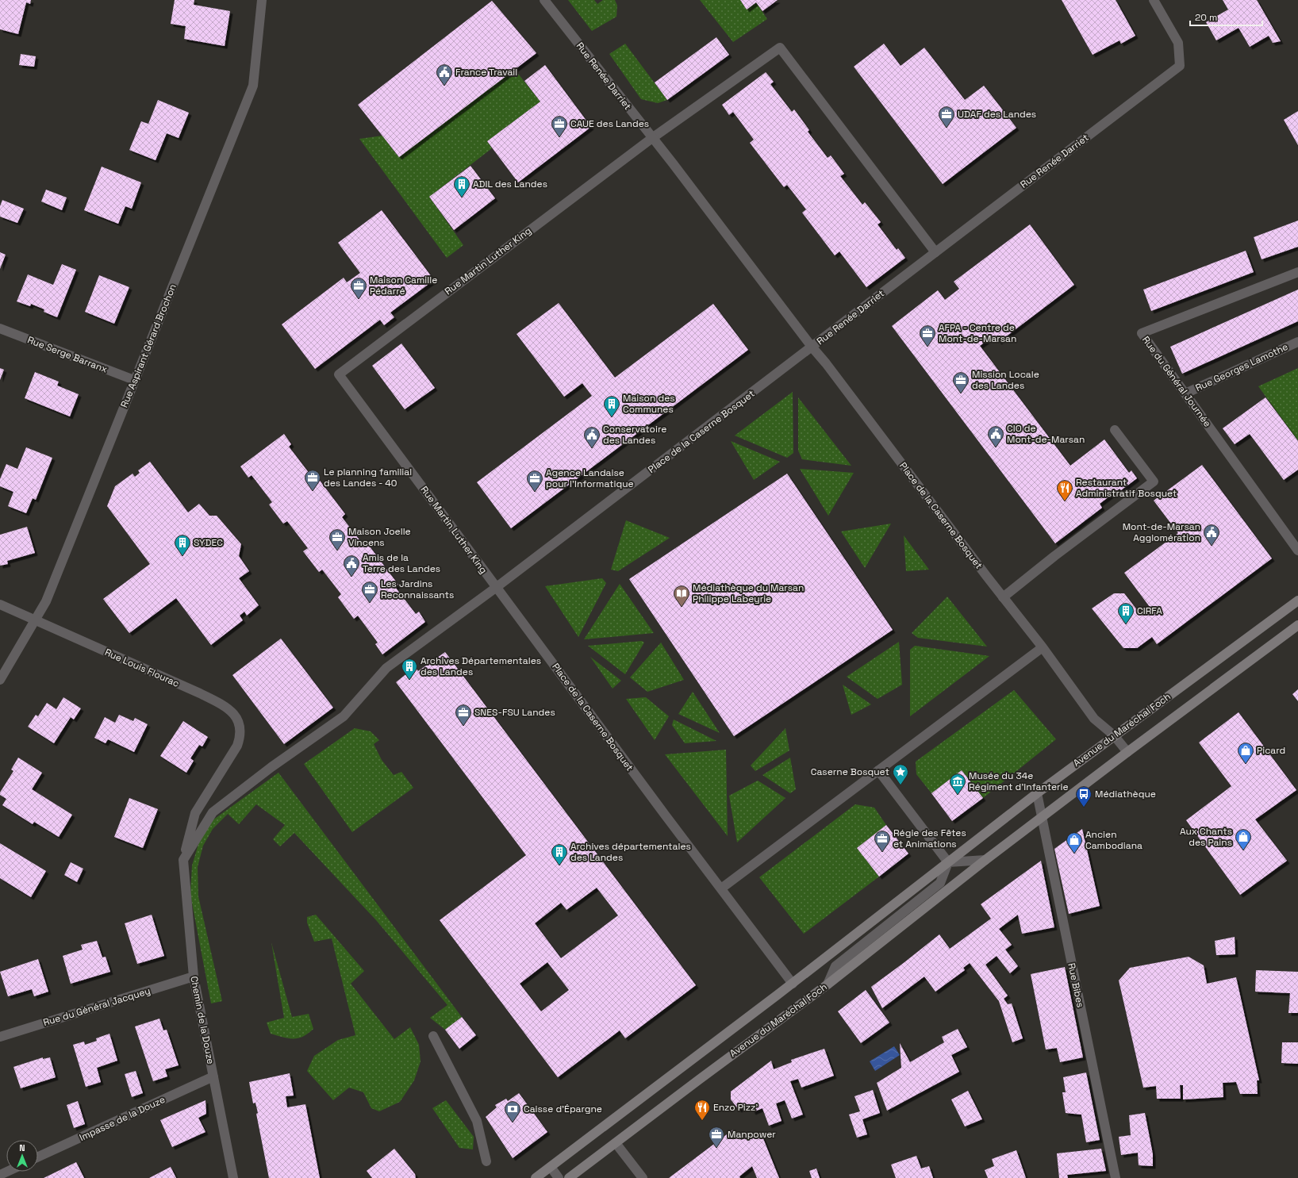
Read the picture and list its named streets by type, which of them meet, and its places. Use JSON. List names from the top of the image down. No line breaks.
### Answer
{"streets":{"main road":["Avenue du Maréchal Foch"],"street":["Rue Renée Darriet","Rue Martin Luther King","Rue Aspirant Gérard Brochon","Rue Serge Barranx","Rue Georges Lamothe","Rue du Général Journée","Place de la Caserne Bosquet","Rue Louis Flourac","Rue Bibes","Rue du Général Jacquey","Chemin de la Douze","Impasse de la Douze"]},"crossings":[["Rue Renée Darriet","Rue Martin Luther King"],["Rue Renée Darriet","Place de la Caserne Bosquet"],["Rue Martin Luther King","Place de la Caserne Bosquet"],["Rue Aspirant Gérard Brochon","Rue Serge Barranx"],["Rue Aspirant Gérard Brochon","Rue Louis Flourac"],["Rue Georges Lamothe","Rue du Général Journée"],["Place de la Caserne Bosquet","Avenue du Maréchal Foch"],["Rue Louis Flourac","Chemin de la Douze"],["Avenue du Maréchal Foch","Rue Bibes"],["Rue du Général Jacquey","Chemin de la Douze"],["Chemin de la Douze","Impasse de la Douze"]],"places":{"public building":["France Travail","CIO de Mont-de-Marsan","Conservatoire des Landes","Mont-de-Marsan Agglomération","Amis de la Terre des Landes"],"office":["UDAF des Landes","CAUE des Landes","Maison Camille Pédarré","AFPA - Centre de Mont-de-Marsan","Mission Locale des Landes","Le planning familial des Landes - 40","Agence Landaise pour l'Informatique","Maison Joelle Vincens","Les Jardins Reconnaissants","SNES-FSU Landes","Régie des Fêtes et Animations","Manpower"],"building":["ADIL des Landes","Maison des Communes","SYDEC","CIRFA","Archives Départementales des Landes","Archives départementales des Landes"],"restaurant":["Restaurant Administratif Bosquet","Enzo Pizz'"],"library":["Médiathèque du Marsan Philippe Labeyrie"],"shop":["Picard","Aux Chants des Pains","Ancien Cambodiana"],"place":["Caserne Bosquet"],"museum":["Musée du 34e Régiment d'Infanterie"],"bus stop":["Médiathèque"],"bank":["Caisse d'Épargne"]},"scale_bar":"20 m","north":"top"}
